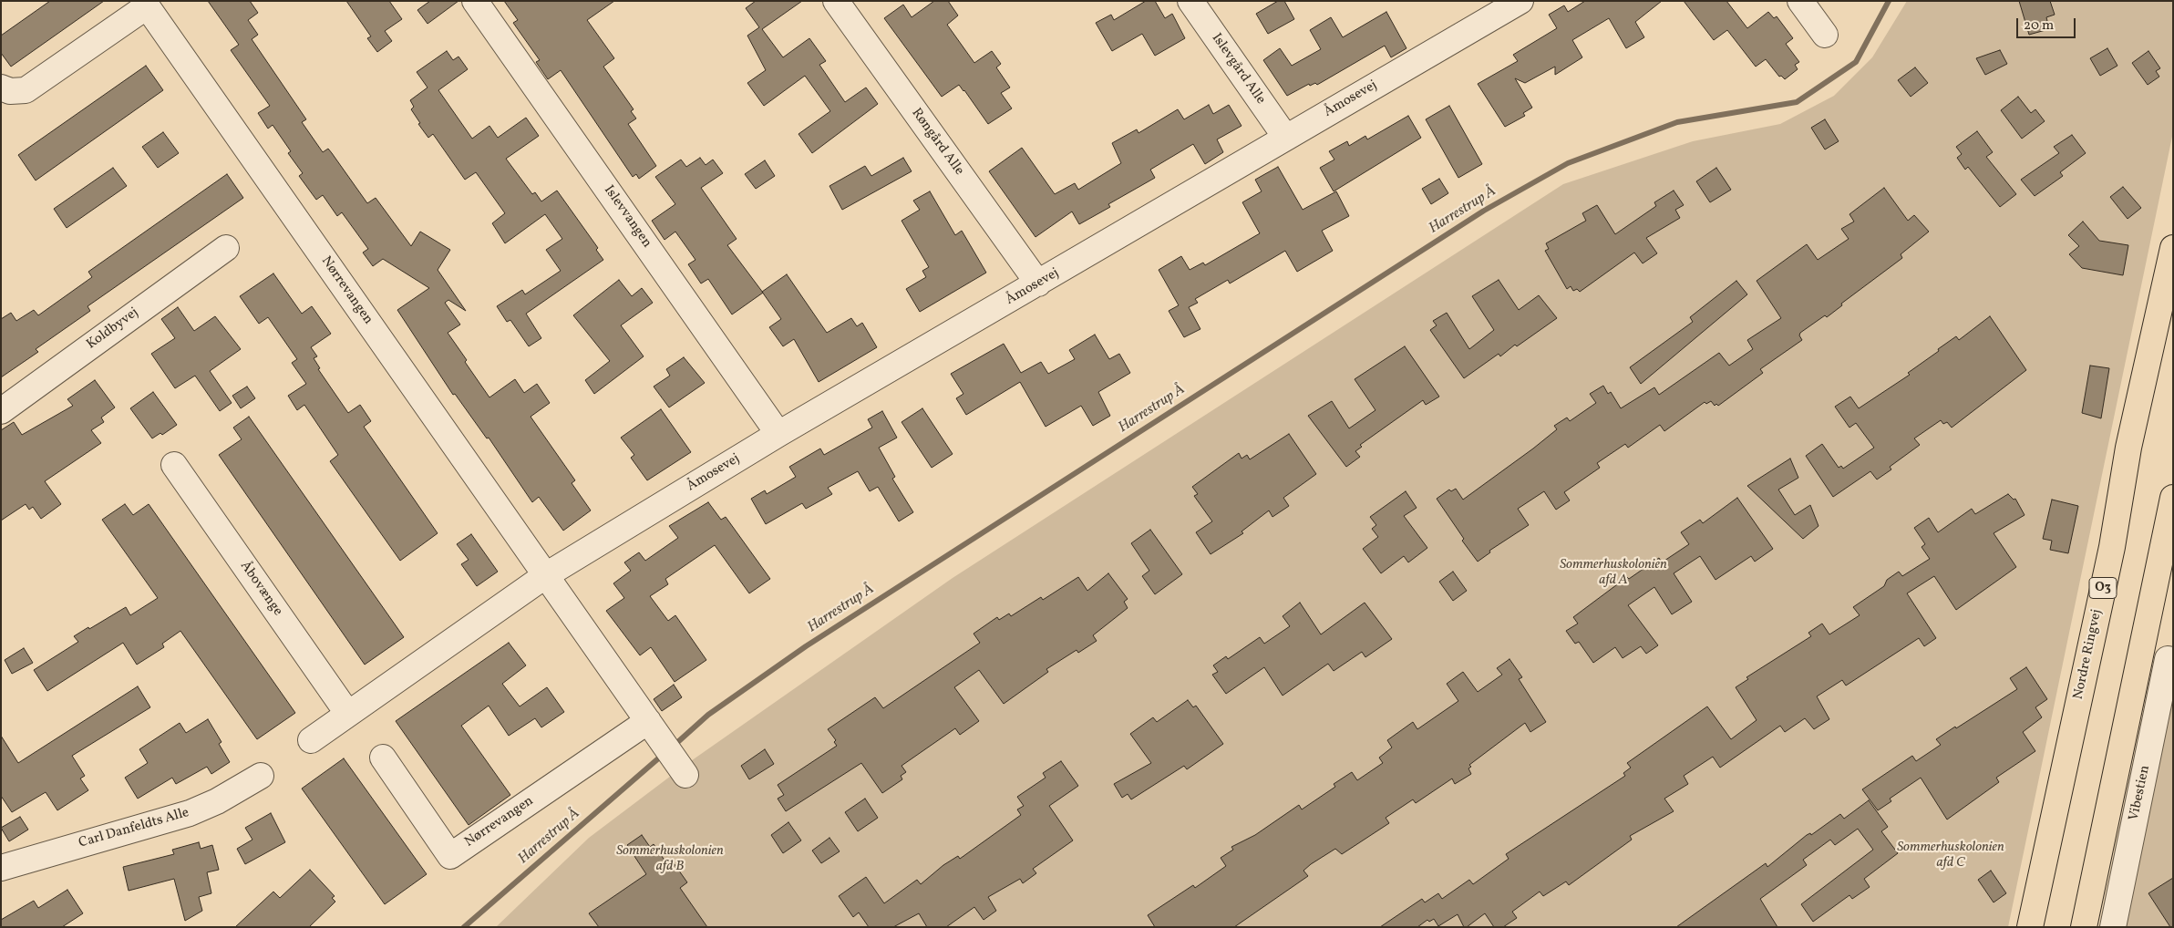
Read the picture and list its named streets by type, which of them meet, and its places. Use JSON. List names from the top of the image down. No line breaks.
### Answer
{"streets":{"main road":["O3","Nordre Ringvej"],"street":["Islevgård Alle","Åmosevej","Røngård Alle","Islevvangen","Nørrevangen","Koldbyvej","Åbovænge","Vibestien","Carl Danfeldts Alle"]},"crossings":[["Islevgård Alle","Åmosevej"],["Åmosevej","Røngård Alle"],["Åmosevej","Islevvangen"],["Åmosevej","Nørrevangen"]],"water":["Harrestrup Å"],"parks":["Sommerhuskolonien afd A","Sommerhuskolonien afd C","Sommerhuskolonien afd B"],"scale_bar":"20 m"}
